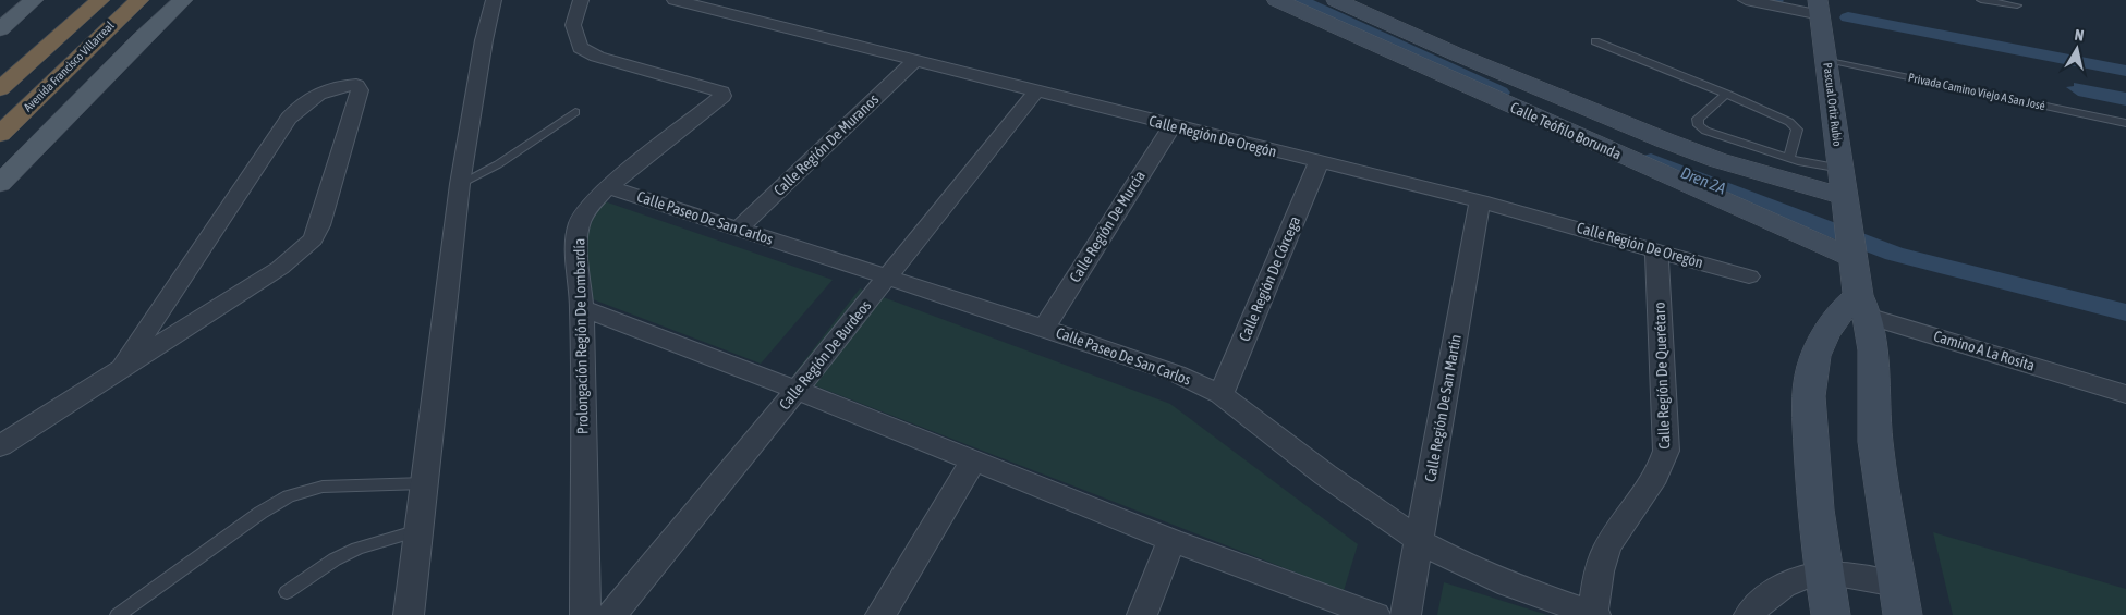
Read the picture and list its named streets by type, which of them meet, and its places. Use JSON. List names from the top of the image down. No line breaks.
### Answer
{"streets":{"highway":["Avenida Francisco Villarreal"],"street":["Pascual Ortiz Rubio","Calle Teófilo Borunda","Calle Región De Oregón","Calle Región De Muranos","Calle Paseo De San Carlos","Calle Región De Murcia","Calle Región De Córcega","Prolongación Región De Lombardía","Camino A La Rosita","Calle Región De Burdeos","Calle Región De Querétaro","Calle Región De San Martín"],"lane":["Privada Camino Viejo A San José"]},"crossings":[["Privada Camino Viejo A San José","Pascual Ortiz Rubio"],["Pascual Ortiz Rubio","Calle Teófilo Borunda"],["Pascual Ortiz Rubio","Camino A La Rosita"],["Calle Región De Oregón","Calle Región De Muranos"],["Calle Región De Oregón","Calle Región De Murcia"],["Calle Región De Oregón","Calle Región De Córcega"],["Calle Región De Oregón","Calle Región De Burdeos"],["Calle Región De Oregón","Calle Región De Querétaro"],["Calle Región De Oregón","Calle Región De San Martín"],["Calle Región De Muranos","Calle Paseo De San Carlos"],["Calle Paseo De San Carlos","Calle Región De Murcia"],["Calle Paseo De San Carlos","Calle Región De Córcega"],["Calle Paseo De San Carlos","Prolongación Región De Lombardía"],["Calle Paseo De San Carlos","Calle Región De Burdeos"],["Calle Paseo De San Carlos","Calle Región De Querétaro"],["Calle Paseo De San Carlos","Calle Región De San Martín"]],"water":["Dren 2A"],"north":"top"}
